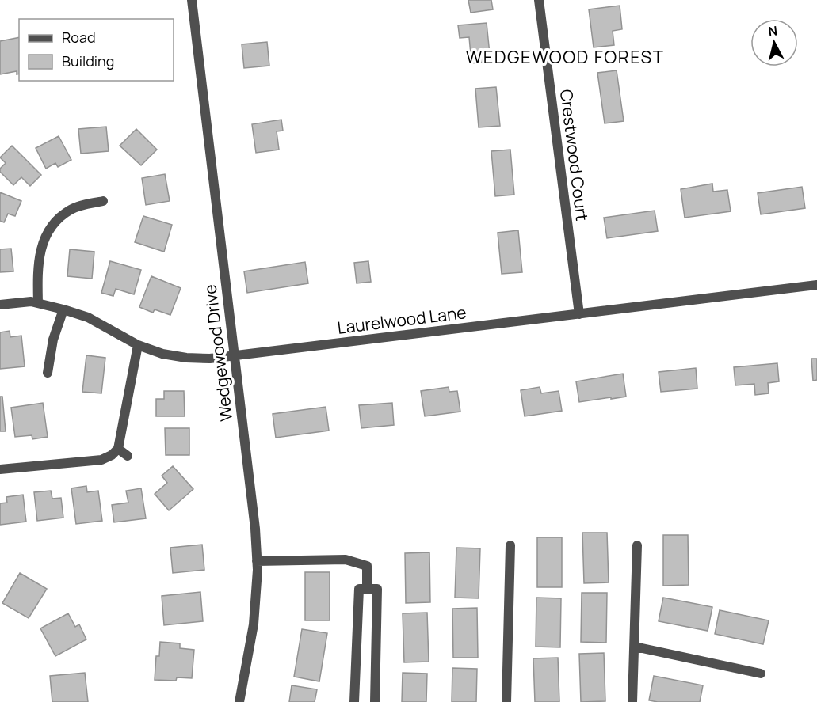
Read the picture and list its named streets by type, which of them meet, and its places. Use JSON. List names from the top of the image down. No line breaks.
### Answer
{"streets":{"street":["Crestwood Court","Laurelwood Lane","Wedgewood Drive"]},"crossings":[["Crestwood Court","Laurelwood Lane"],["Laurelwood Lane","Wedgewood Drive"]],"districts":["WEDGEWOOD FOREST"],"legend":["Road","Building"],"north":"top"}
